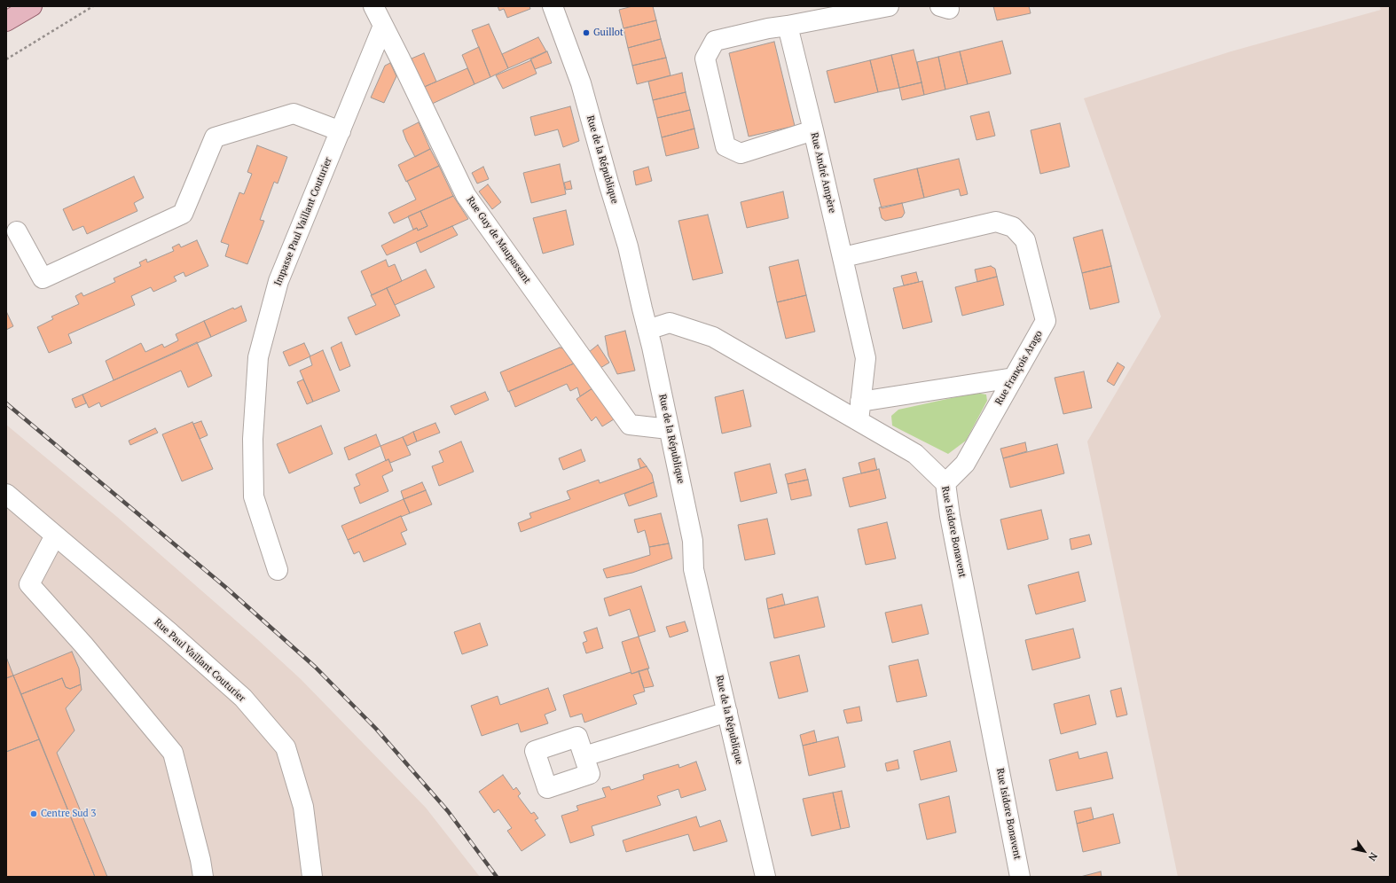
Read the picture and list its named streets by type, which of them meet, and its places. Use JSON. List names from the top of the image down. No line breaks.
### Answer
{"streets":{"street":["Rue de la République","Rue André Ampère","Impasse Paul Vaillant Couturier","Rue Guy de Maupassant","Rue François Arago","Rue Isidore Bonavent","Rue Paul Vaillant Couturier"]},"crossings":[["Rue de la République","Rue Guy de Maupassant"],["Rue de la République","Rue Isidore Bonavent"],["Rue André Ampère","Rue François Arago"],["Rue André Ampère","Rue Isidore Bonavent"],["Impasse Paul Vaillant Couturier","Rue Guy de Maupassant"],["Rue François Arago","Rue Isidore Bonavent"]],"places":["Guillot","Centre Sud 3"],"north":"bottom right"}
